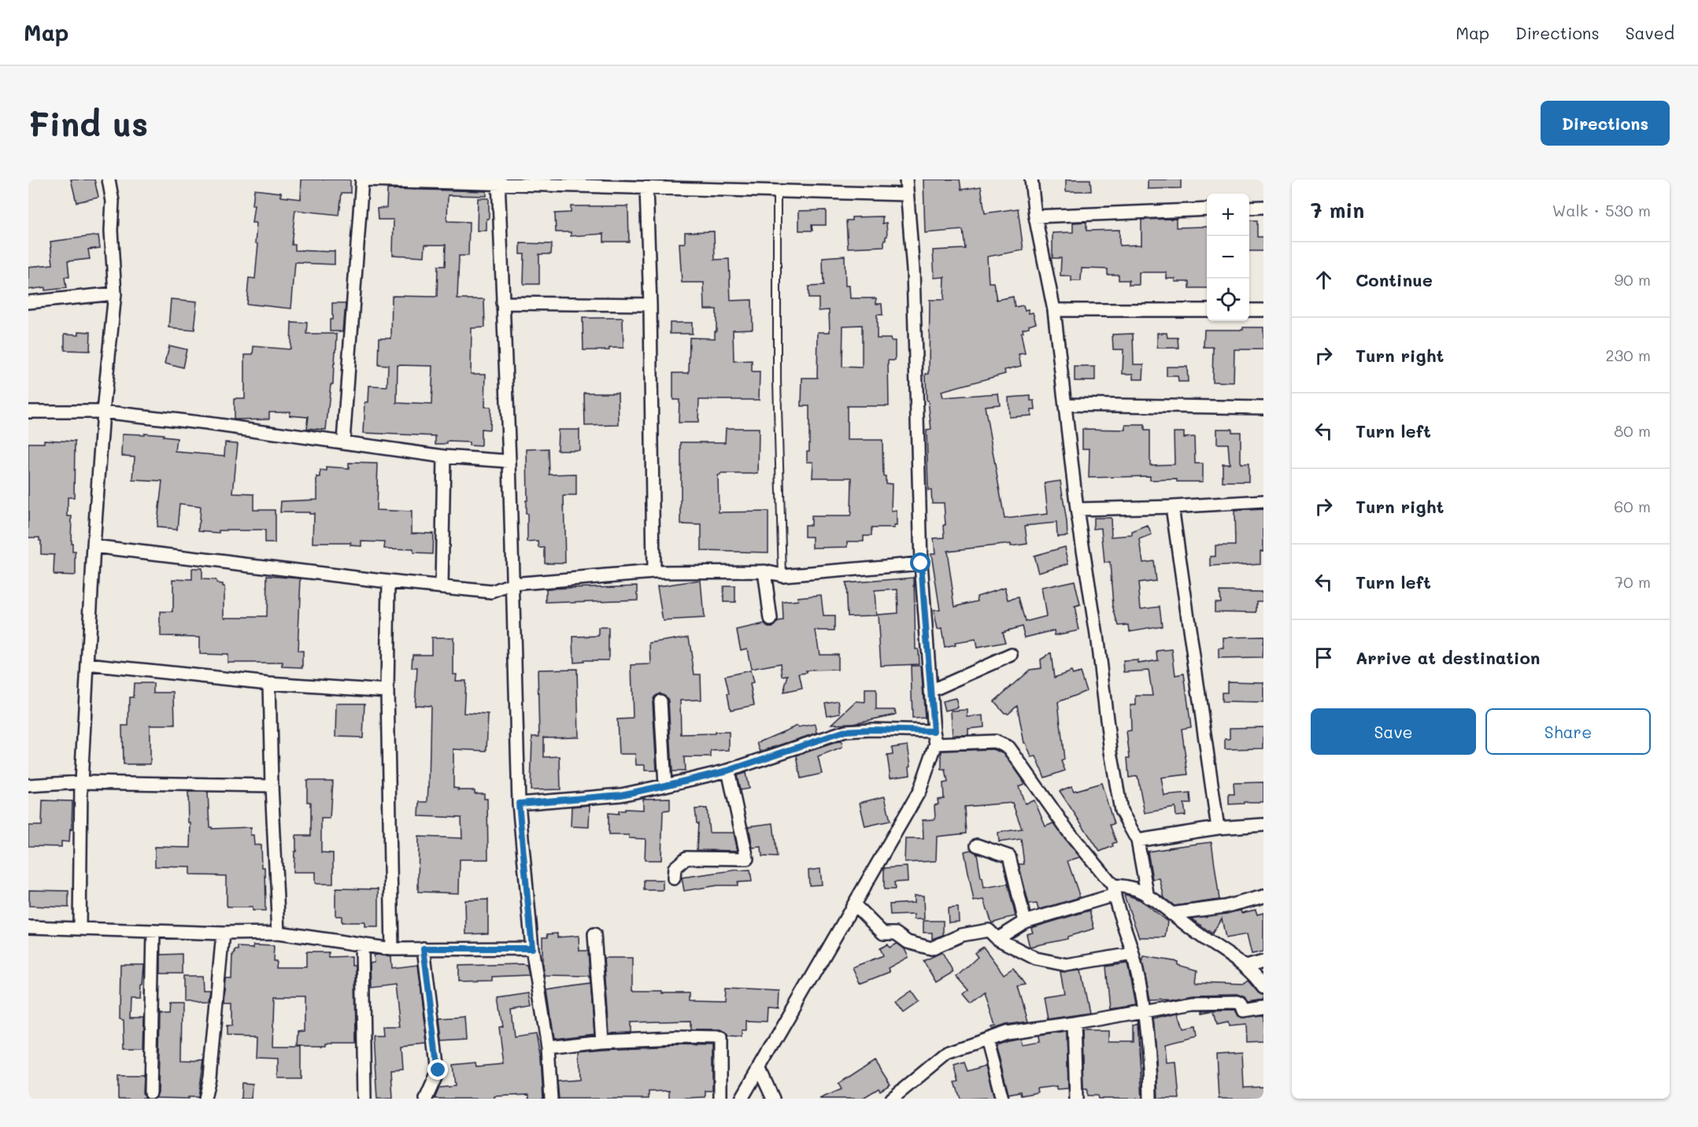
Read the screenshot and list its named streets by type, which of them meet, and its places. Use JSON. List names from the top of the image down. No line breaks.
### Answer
{"page":{"header":"Map","nav":["Map","Directions","Saved"],"buttons":["Directions",["Save","Share"]],"title":"Find us","heading":["7 min","Walk · 530 m"],"map_buttons":["+","−"],"list":[["Continue","90 m"],["Turn right","230 m"],["Turn left","80 m"],["Turn right","60 m"],["Turn left","70 m"],"Arrive at destination"]}}
